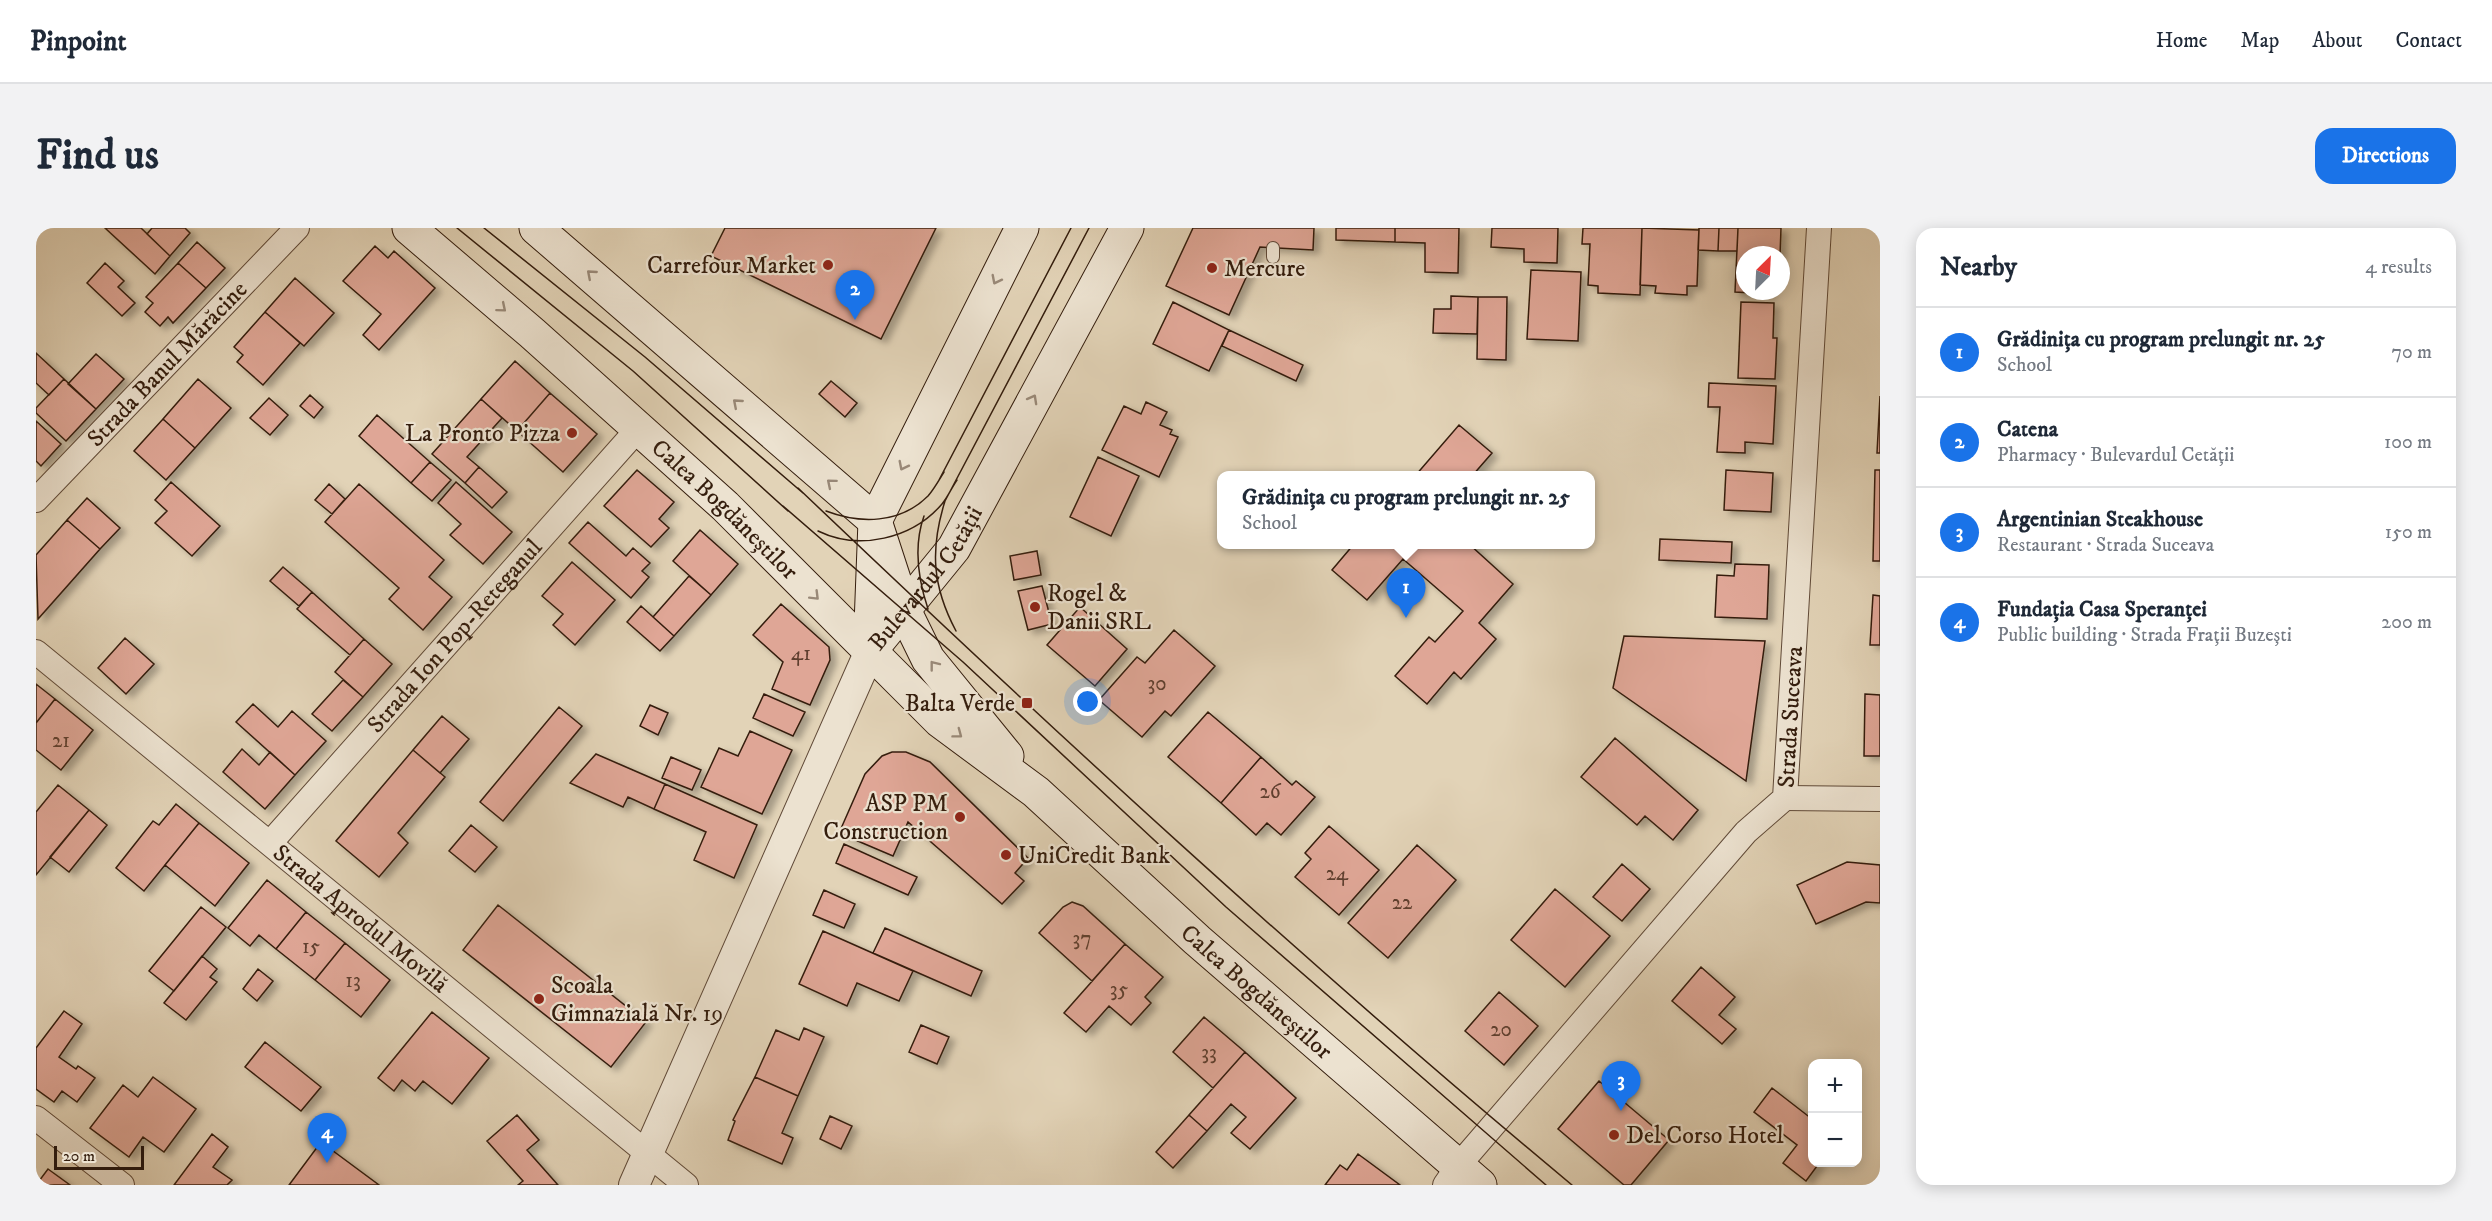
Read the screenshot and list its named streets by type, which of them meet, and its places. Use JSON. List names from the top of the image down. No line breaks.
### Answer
{"streets":{"main road":["Calea Bogdăneștilor","Bulevardul Cetății"],"street":["Strada Banul Mărăcine","Strada Ion Pop-Reteganul","Strada Suceava","Strada Aprodul Movilă"]},"crossings":[["Calea Bogdăneștilor","Bulevardul Cetății"],["Calea Bogdăneștilor","Strada Ion Pop-Reteganul"],["Calea Bogdăneștilor","Strada Suceava"],["Strada Ion Pop-Reteganul","Strada Aprodul Movilă"]],"places":{"other":["Carrefour Market","Mercure","La Pronto Pizza","Rogel & Danii SRL","ASP PM Construction","UniCredit Bank","Scoala Gimnazială Nr. 19","Del Corso Hotel"],"transit":["Balta Verde"]},"house_numbers":["41","30","21","26","24","22","37","15","13","35","20","33"],"scale_bar":"20 m","north":"top right","page":{"header":"Pinpoint","nav":["Home","Map","About","Contact"],"buttons":"Directions","title":"Find us","heading":["Nearby","4 results"],"pins":["2","1","3","4"],"list":[{"mark":"1","name":"Grădinița cu program prelungit nr. 25","note":"School","value":"70 m"},{"mark":"2","name":"Catena","note":"Pharmacy · Bulevardul Cetății","value":"100 m"},{"mark":"3","name":"Argentinian Steakhouse","note":"Restaurant · Strada Suceava","value":"150 m"},{"mark":"4","name":"Fundația Casa Speranței","note":"Public building · Strada Frații Buzești","value":"200 m"}],"popup":["Grădinița cu program prelungit nr. 25","School"],"map_buttons":["+","−"],"scale":"20 m"}}
